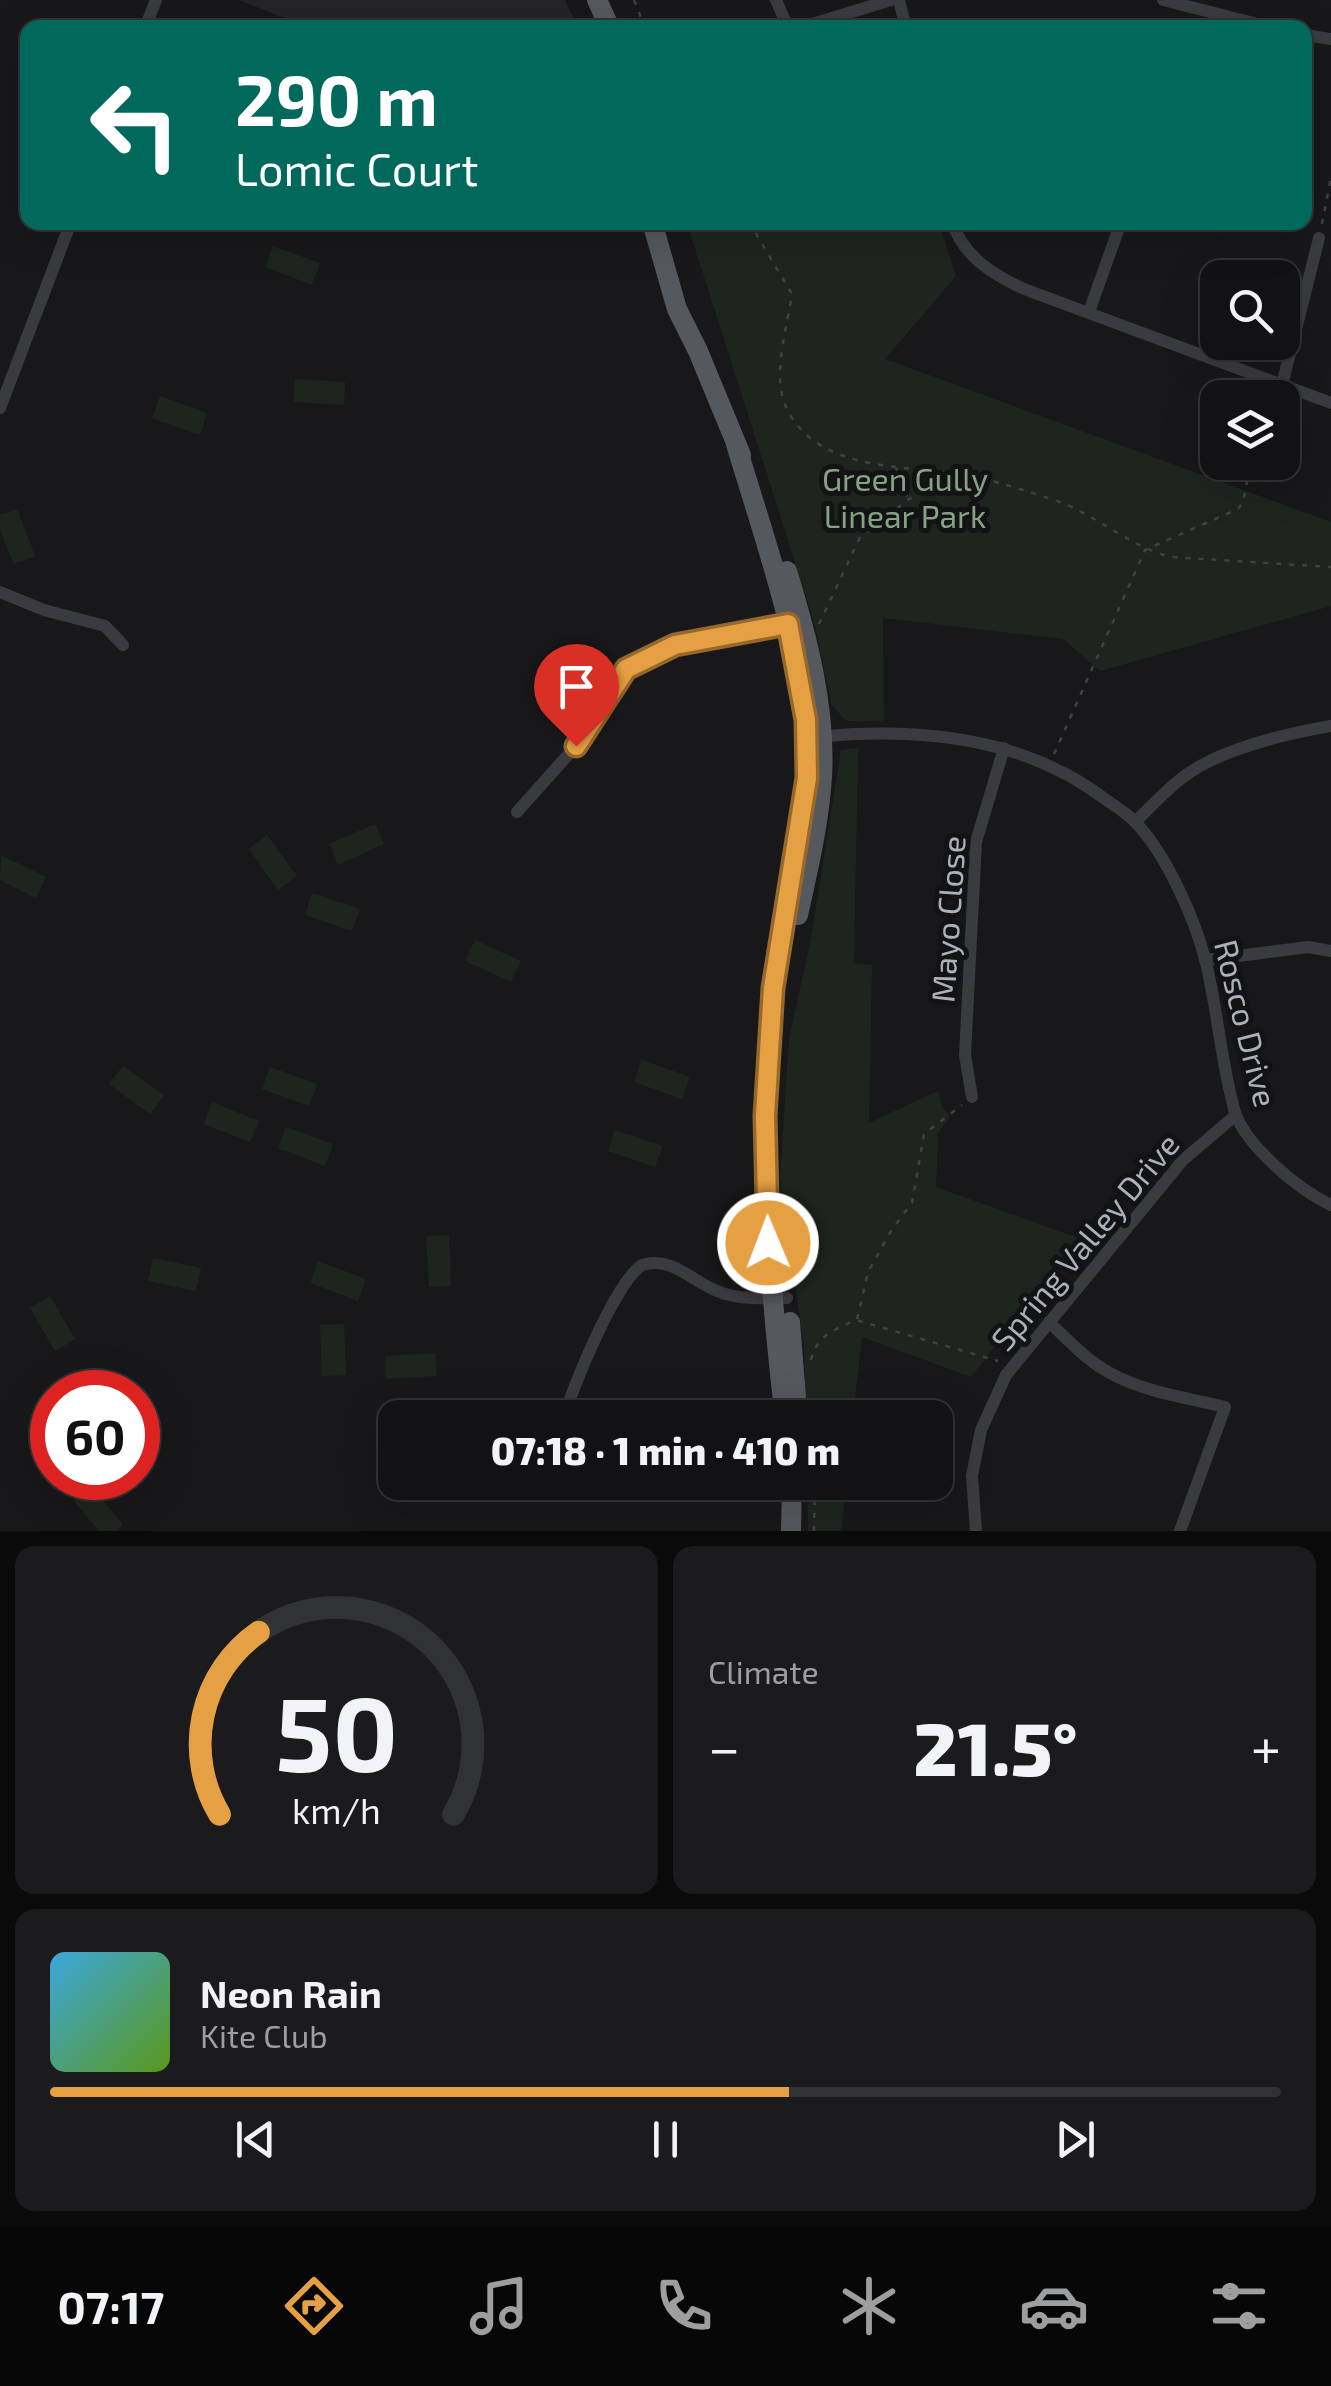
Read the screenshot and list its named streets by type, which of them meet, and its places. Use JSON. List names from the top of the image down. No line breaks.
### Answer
{"streets":{"street":["Mayo Close","Rosco Drive","Spring Valley Drive"]},"crossings":[["Mayo Close","Rosco Drive"],["Rosco Drive","Spring Valley Drive"]],"parks":["Green Gully Linear Park"],"page":{"turn":["290 m","Lomic Court"],"limit":"60","trip":"07:18 · 1 min · 410 m","tile":"Climate","heat":["−","21.5°","+"],"song":["Neon Rain","Kite Club"],"tabs":"07:17","gauge":["50","km/h"]}}
